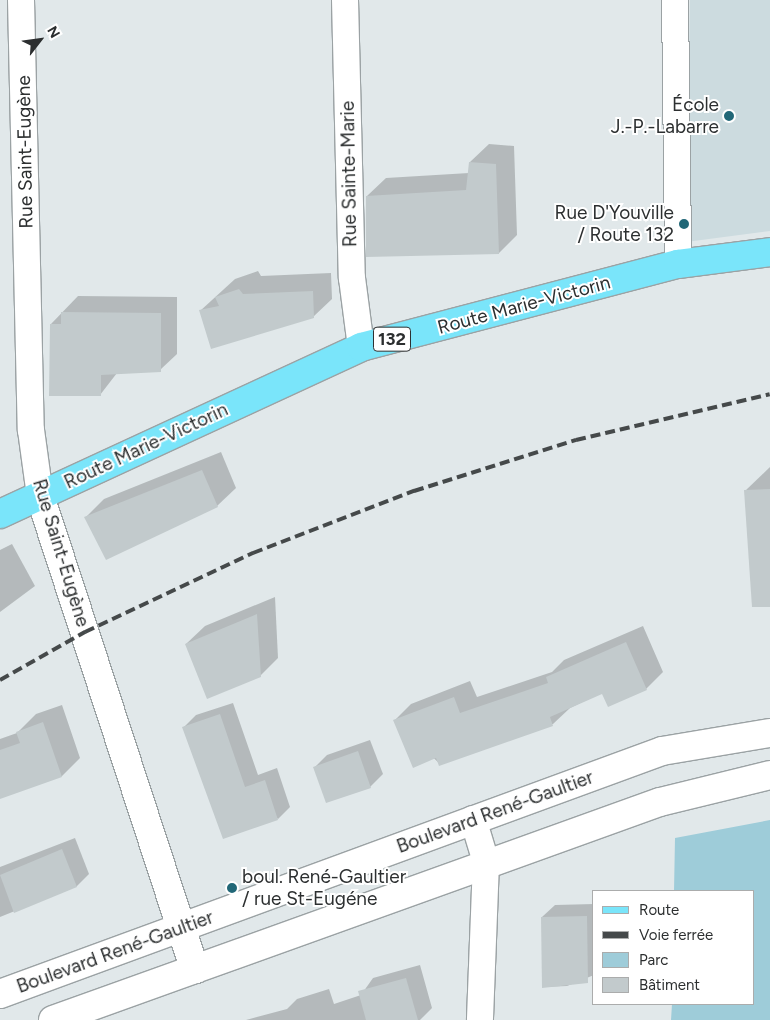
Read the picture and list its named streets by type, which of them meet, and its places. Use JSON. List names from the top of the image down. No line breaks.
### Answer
{"streets":{"main road":["Route Marie-Victorin","132"],"street":["Rue Saint-Eugène","Rue Sainte-Marie","Boulevard René-Gaultier"]},"crossings":[["Rue Saint-Eugène","Route Marie-Victorin"],["Rue Saint-Eugène","132"],["Rue Saint-Eugène","Boulevard René-Gaultier"],["Rue Sainte-Marie","Route Marie-Victorin"],["Route Marie-Victorin","132"]],"places":["École J.-P.-Labarre","Rue D'Youville / Route 132","boul. René-Gaultier / rue St-Eugéne"],"legend":["Route","Voie ferrée","Parc","Bâtiment"],"north":"top right"}
